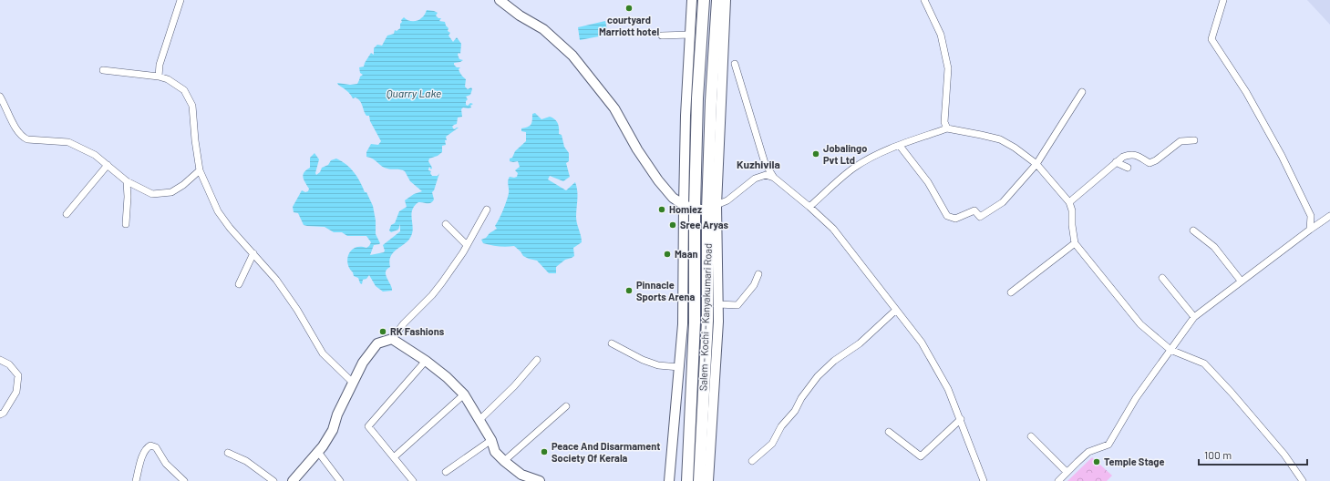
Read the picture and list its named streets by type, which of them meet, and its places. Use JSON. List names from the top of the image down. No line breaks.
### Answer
{"streets":{"highway":["Salem - Kochi - Kanyakumari Road"]},"districts":["Kuzhivila"],"water":["Quarry Lake"],"places":["courtyard Marriott hotel","Jobalingo Pvt Ltd","Homiez","Sree Aryas","Maan","Pinnacle Sports Arena","RK Fashions","Peace And Disarmament Society Of Kerala","Temple Stage"],"scale_bar":"100 m"}
